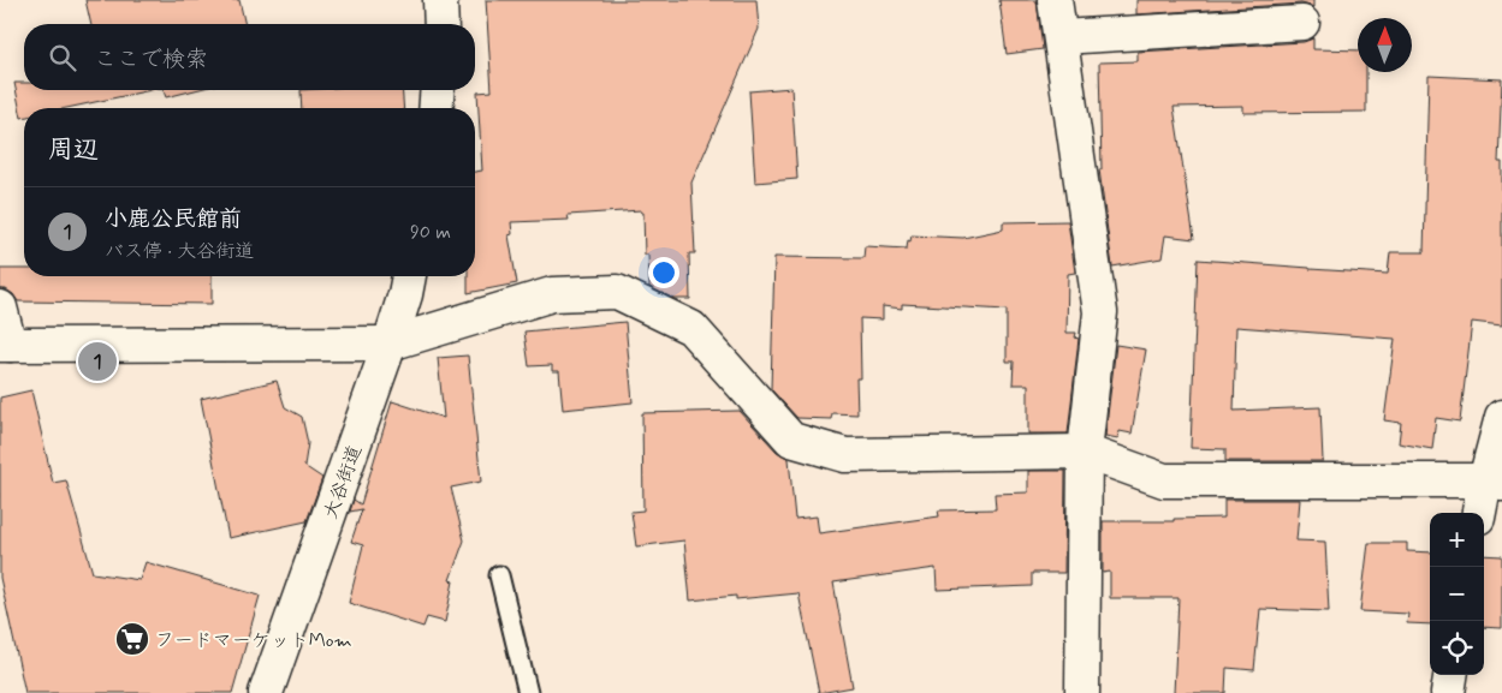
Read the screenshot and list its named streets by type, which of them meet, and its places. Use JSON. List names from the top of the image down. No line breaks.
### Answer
{"streets":{"street":["大谷街道"]},"places":{"supermarket":["フードマーケットMom"]},"north":"top","page":{"search":"ここで検索","heading":"周辺","list":[{"mark":"1","name":"小鹿公民館前","note":"バス停 · 大谷街道","value":"90 m"}],"pins":"1","map_buttons":["+","−"]}}
